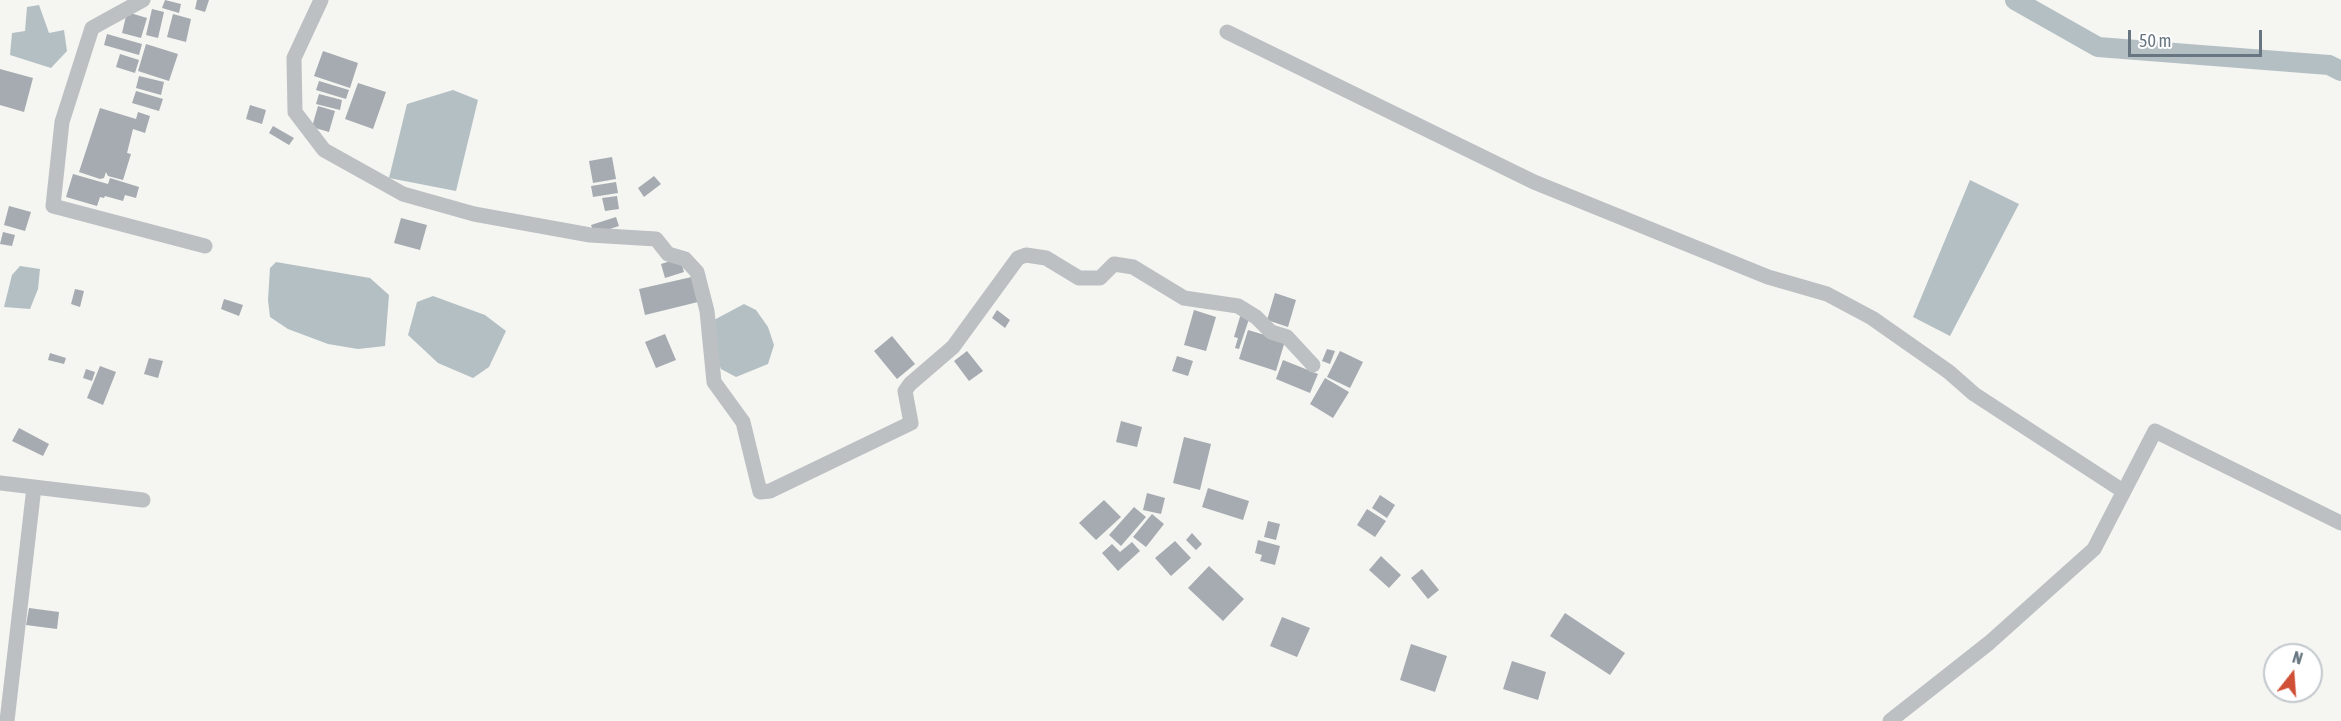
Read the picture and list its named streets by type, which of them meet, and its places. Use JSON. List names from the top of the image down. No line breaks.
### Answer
{"scale_bar":"50 m","north":"top"}
